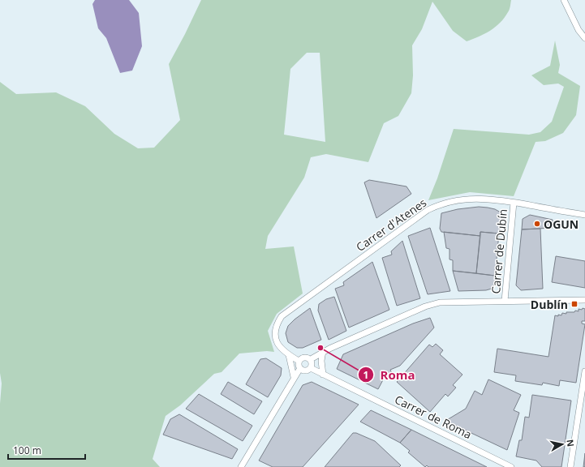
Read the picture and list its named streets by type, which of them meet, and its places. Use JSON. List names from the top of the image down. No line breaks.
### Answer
{"streets":{"street":["Carrer d'Atenes","Carrer de Dubín","Carrer de Roma"]},"crossings":[["Carrer d'Atenes","Carrer de Dubín"]],"places":{"other":["OGUN","Roma"],"transit":["Dublín"]},"scale_bar":"100 m","north":"right"}
